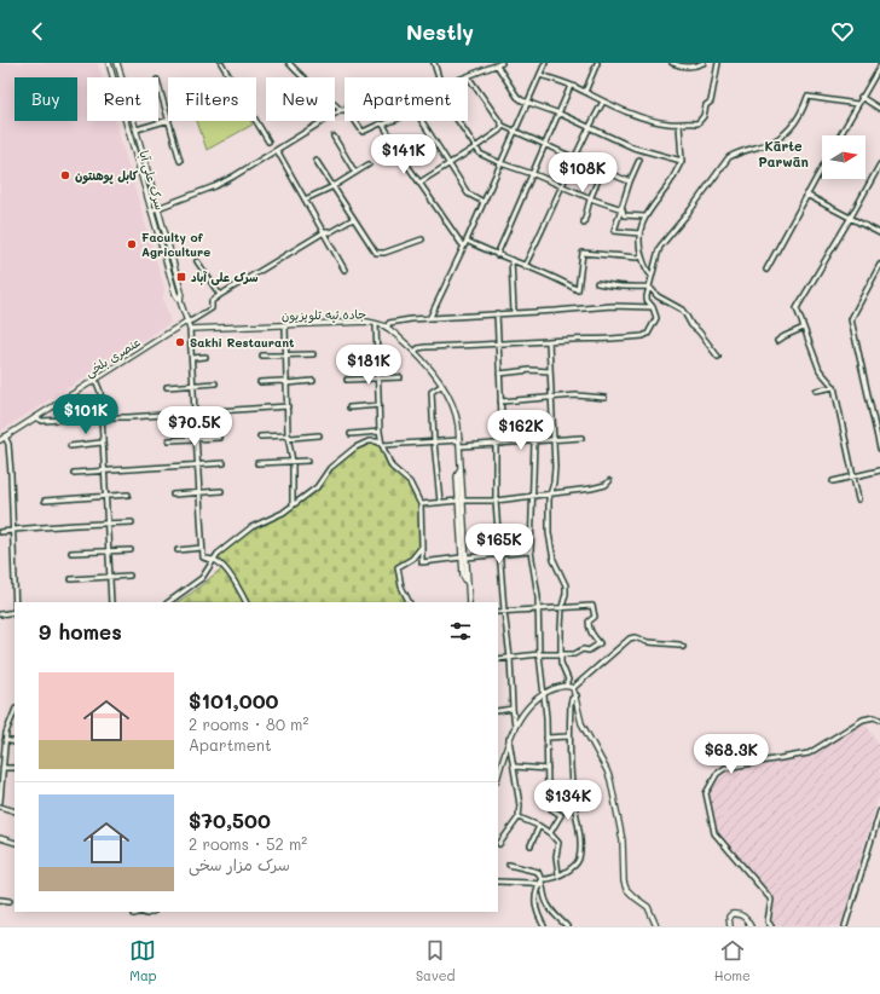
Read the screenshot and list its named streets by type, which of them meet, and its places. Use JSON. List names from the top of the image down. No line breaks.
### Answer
{"streets":{"street":["سرک علی آبا","جاده تپه تلویزیون","عنصری بلخی"]},"districts":["Kārte Parwān"],"places":{"other":["کابل پوهنتون","Faculty of Agriculture","Sakhi Restaurant"],"transit":["سرک علی آباد"]},"north":"right","page":{"header":"Nestly","chip":["Buy","Rent","Filters","New","Apartment"],"price":["$141K","$108K","$181K","$101K","$70.5K","$162K","$165K","$68.3K","$134K"],"heading":"9 homes","list":[{"name":"$101,000","note":"2 rooms · 80 m² · Apartment"},{"name":"$70,500","note":"2 rooms · 52 m² · سرک مزار سخی"}],"tabs":["Map","Saved","Home"]}}
